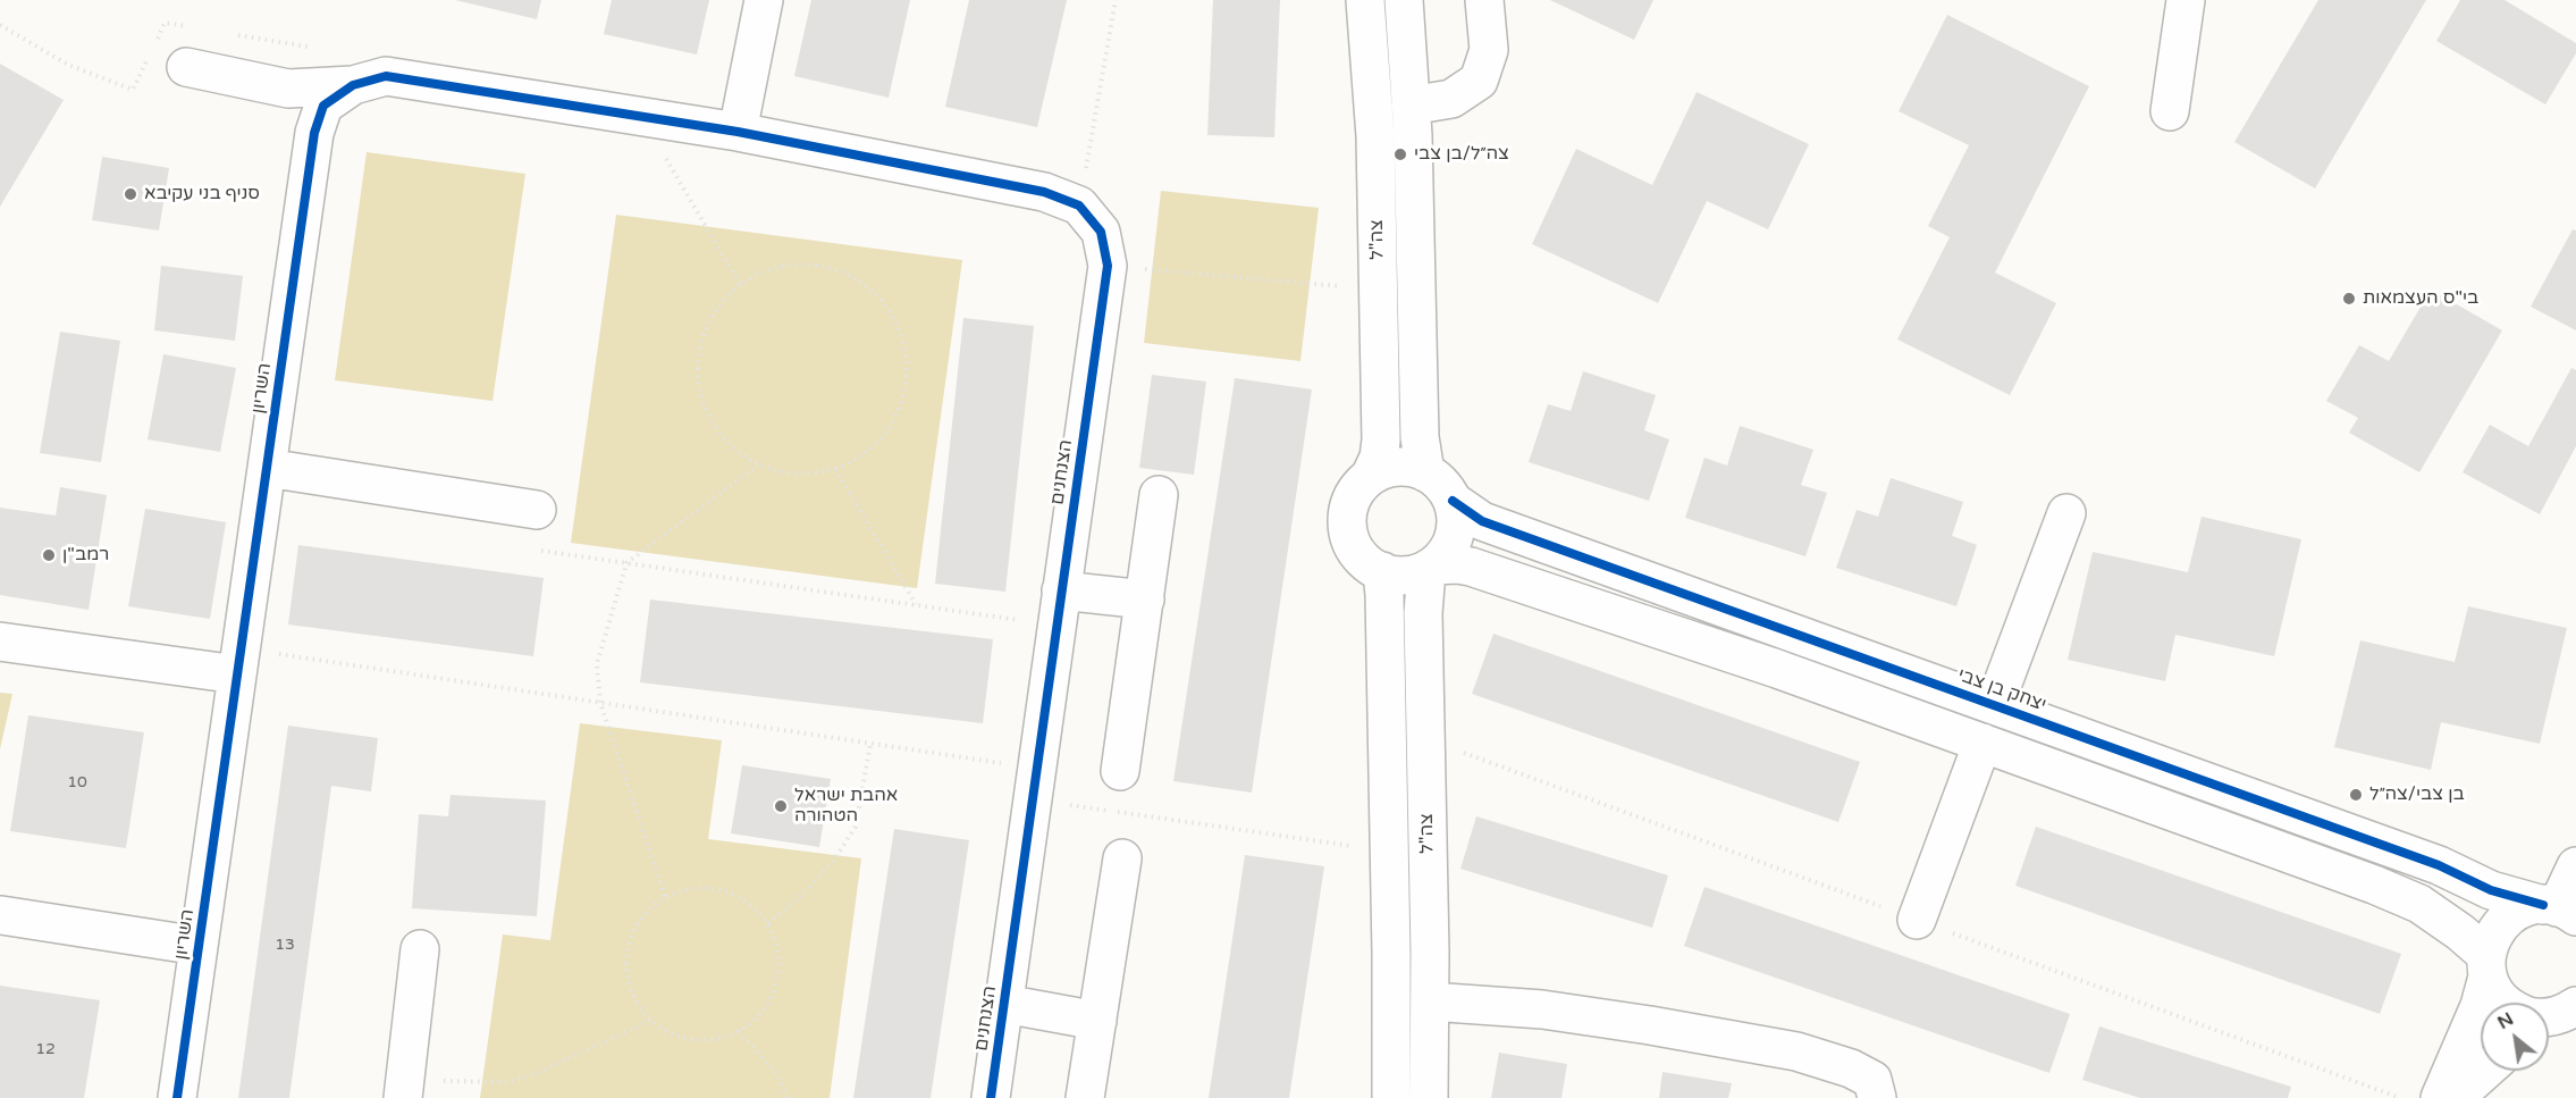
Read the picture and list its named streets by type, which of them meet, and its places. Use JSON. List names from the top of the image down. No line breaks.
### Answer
{"streets":{"street":["צה\"ל","השריון","הצנחנים","יצחק בן צבי"]},"crossings":[["צה\"ל","יצחק בן צבי"],["השריון","הצנחנים"]],"places":["צה״ל/בן צבי","סניף בני עקיבא","בי\"ס העצמאות","רמב\"ן","בן צבי/צה״ל","אהבת ישראל הטהורה"],"house_numbers":["10","13","12"],"north":"top left"}
